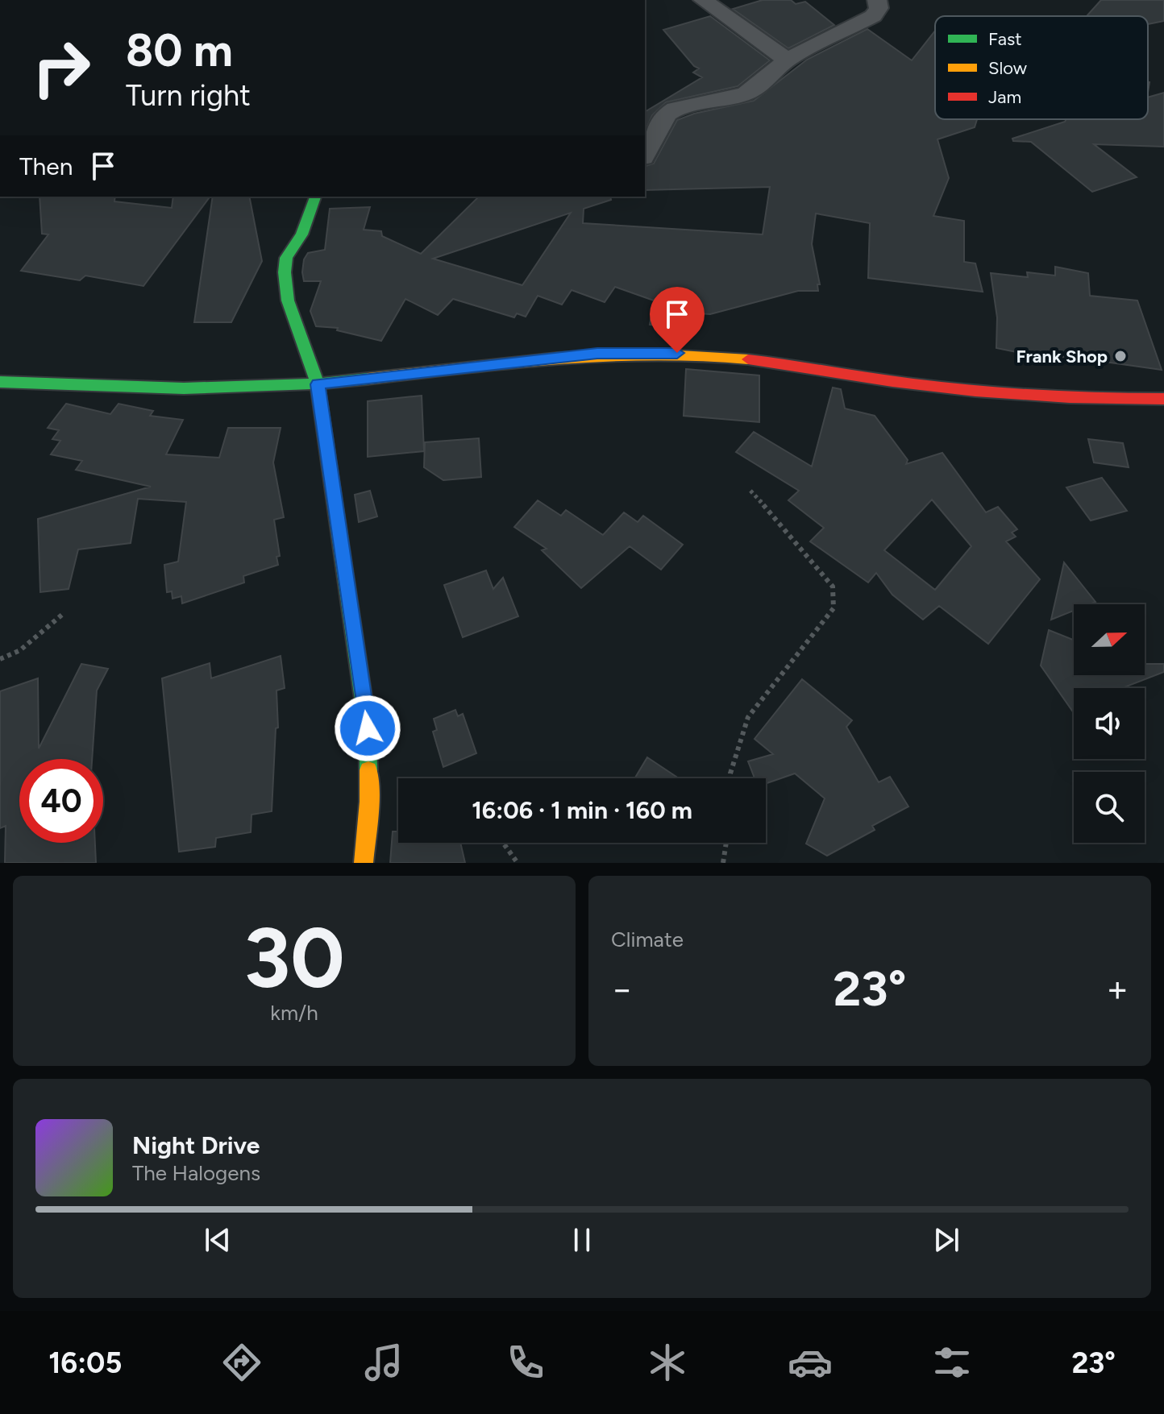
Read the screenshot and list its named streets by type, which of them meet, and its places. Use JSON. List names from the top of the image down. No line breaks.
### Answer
{"places":["Frank Shop"],"legend":["Fast","Slow","Jam"],"north":"right","page":{"turn":["80 m","Turn right"],"then":"Then","limit":"40","trip":"16:06 · 1 min · 160 m","tile":[["30","km/h"],"Climate"],"heat":["−","23°","+"],"song":["Night Drive","The Halogens"],"tabs":["16:05","23°"]}}
